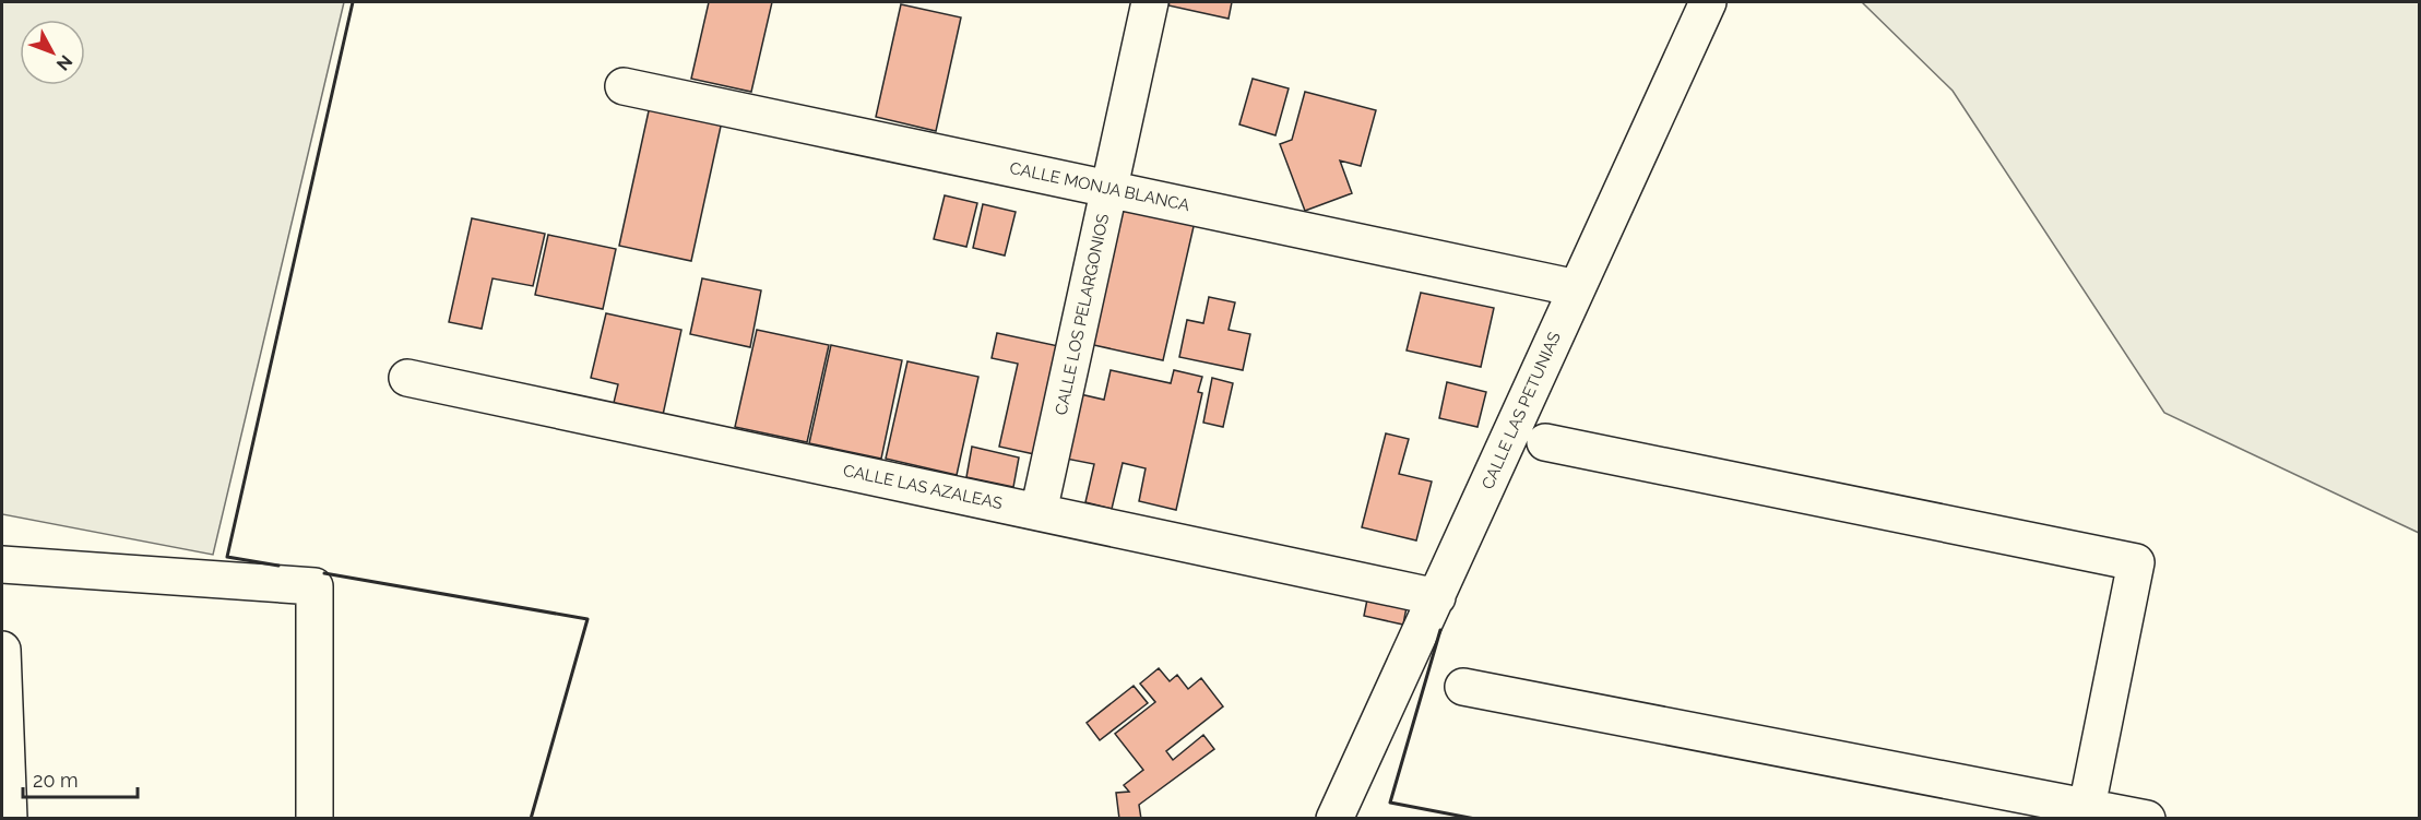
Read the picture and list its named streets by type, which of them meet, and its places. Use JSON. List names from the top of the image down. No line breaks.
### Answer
{"streets":{"street":["CALLE MONJA BLANCA","CALLE LOS PELARGONIOS","CALLE LAS PETUNIAS","CALLE LAS AZALEAS"]},"crossings":[["CALLE MONJA BLANCA","CALLE LOS PELARGONIOS"],["CALLE MONJA BLANCA","CALLE LAS PETUNIAS"],["CALLE LOS PELARGONIOS","CALLE LAS AZALEAS"],["CALLE LAS PETUNIAS","CALLE LAS AZALEAS"]],"scale_bar":"20 m","north":"bottom right"}
